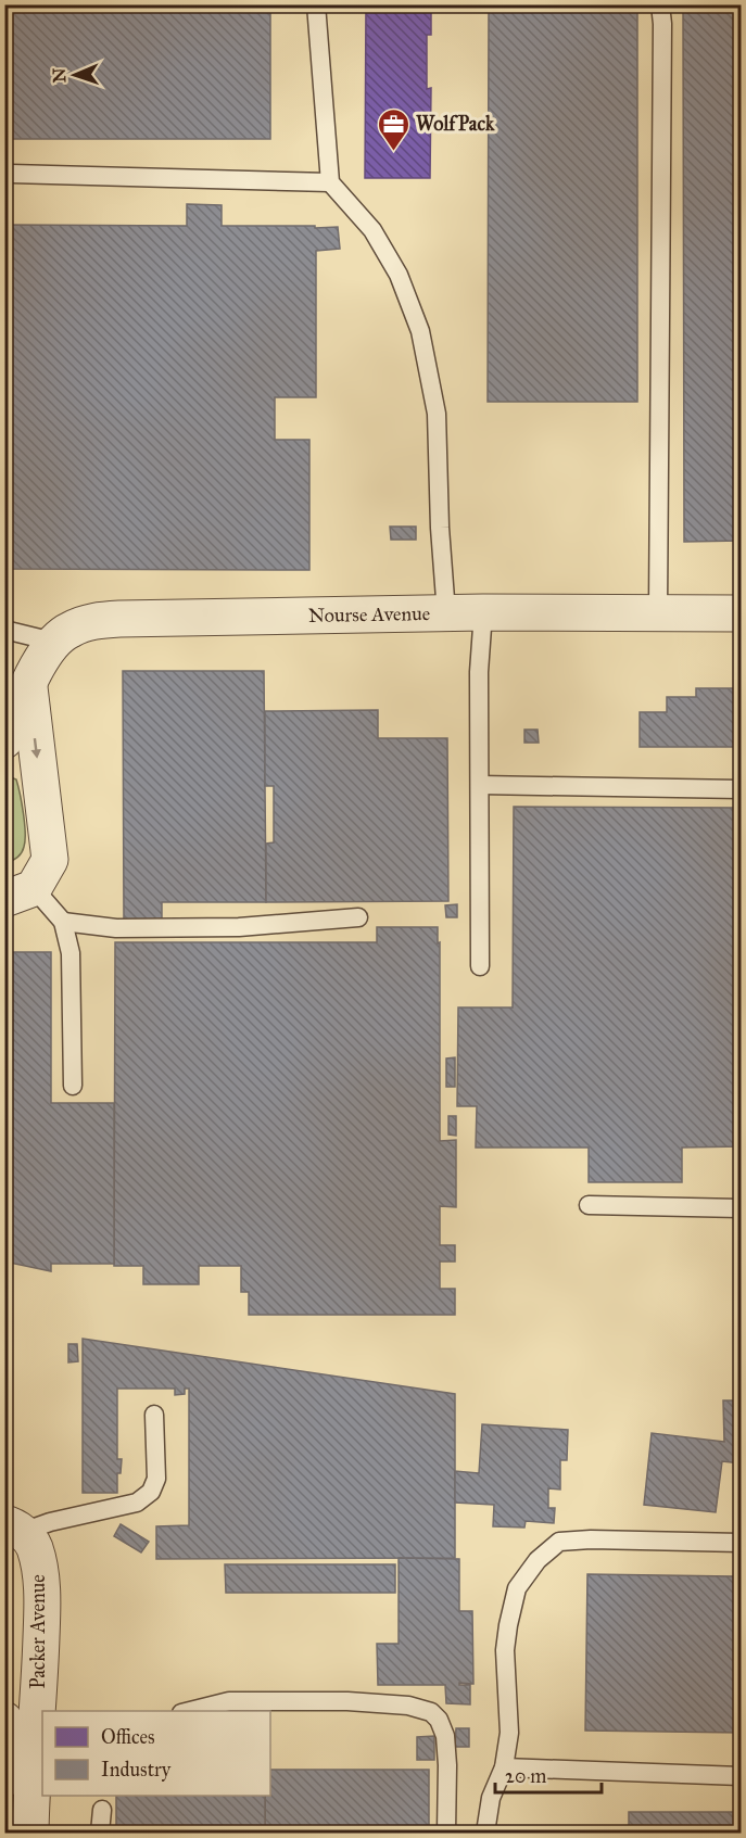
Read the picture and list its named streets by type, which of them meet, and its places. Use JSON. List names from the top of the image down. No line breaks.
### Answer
{"streets":{"street":["Nourse Avenue","Packer Avenue"]},"places":{"office":["WolfPack"]},"legend":["Offices","Industry"],"scale_bar":"20 m","north":"left"}
